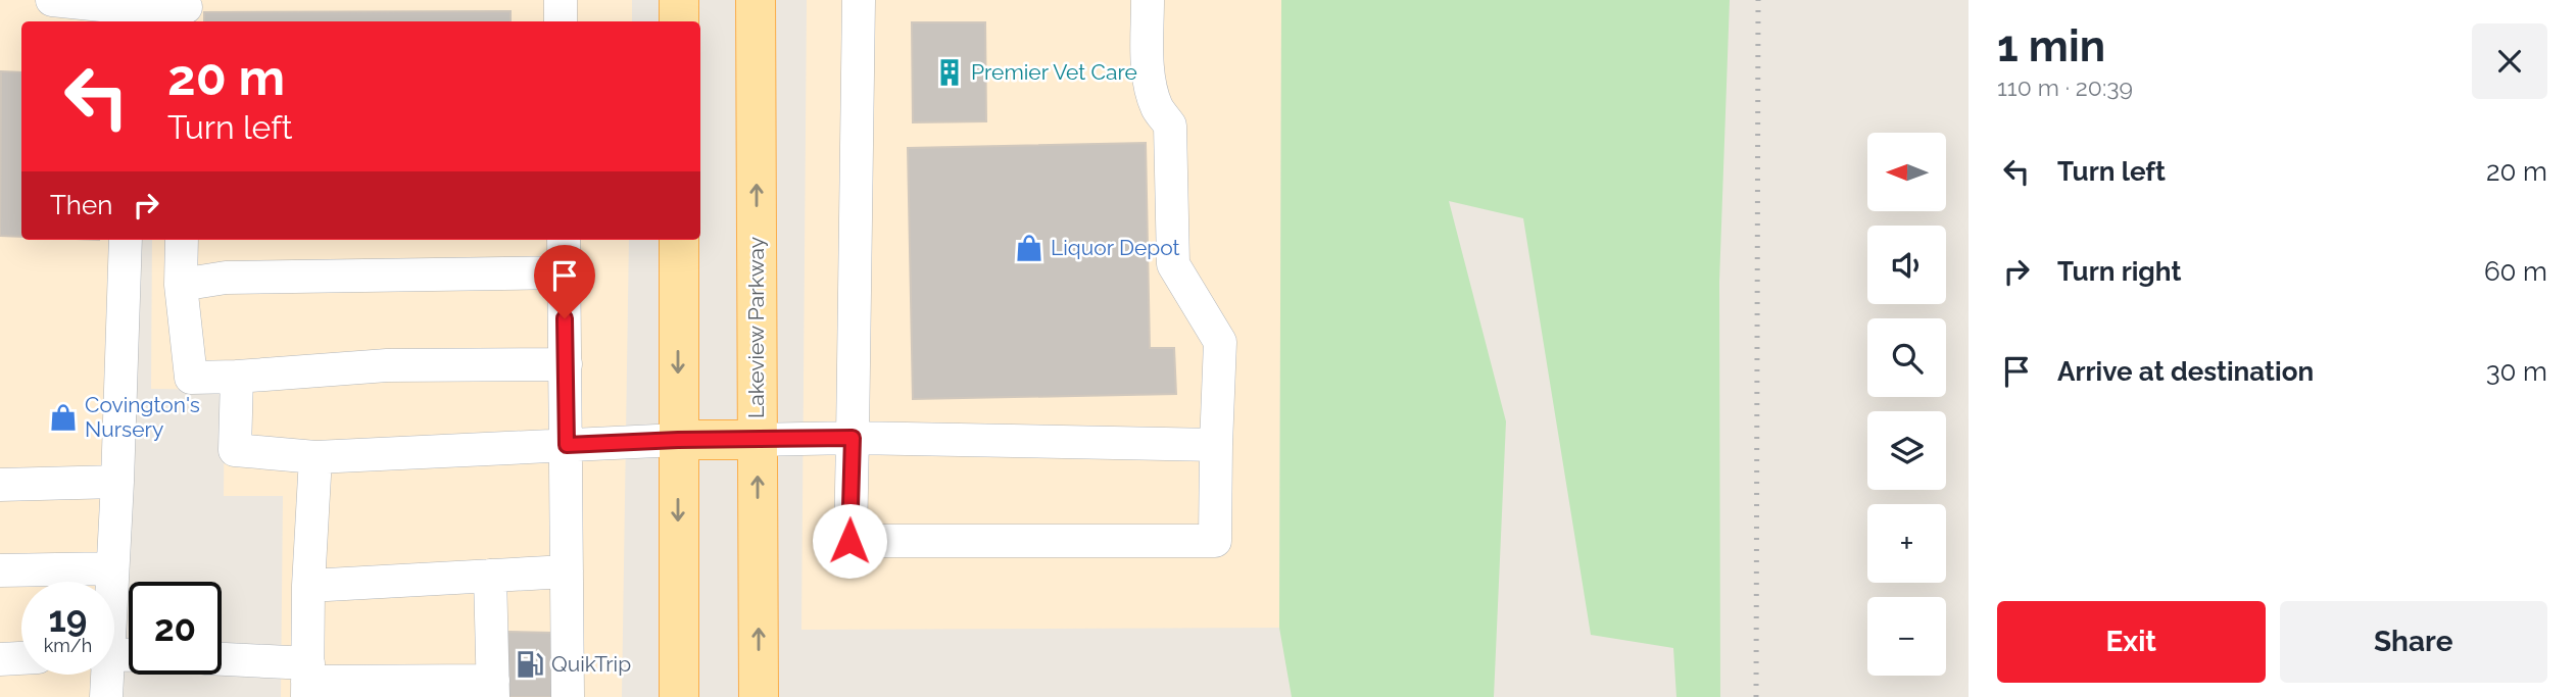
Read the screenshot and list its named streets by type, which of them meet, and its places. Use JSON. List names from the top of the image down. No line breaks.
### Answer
{"streets":{"main road":["Lakeview Parkway"]},"places":{"building":["Premier Vet Care"],"shop":["Liquor Depot","Covington's Nursery"],"fuel station":["QuikTrip"]},"north":"left","page":{"heading":["1 min","110 m · 20:39"],"turn":["20 m","Turn left"],"list":[{"name":"Turn left","value":"20 m"},{"name":"Turn right","value":"60 m"},{"name":"Arrive at destination","value":"30 m"}],"map_buttons":["+","−"],"then":"Then","speed":"19 km/h","limit":"20","buttons":["Exit","Share"]}}
